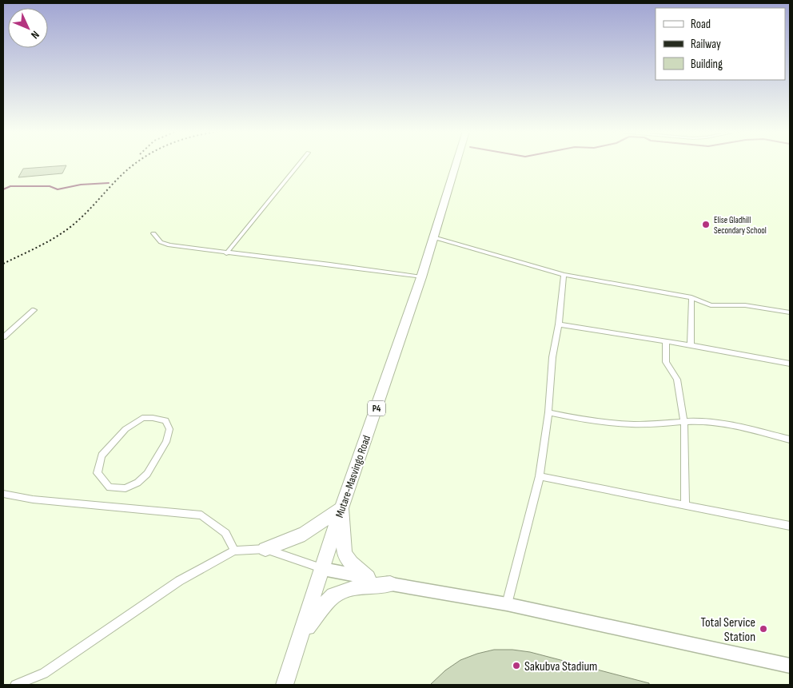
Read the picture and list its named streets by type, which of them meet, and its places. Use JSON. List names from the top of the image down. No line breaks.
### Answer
{"streets":{"highway":["P4","Mutare-Masvingo Road"]},"places":["Elise Gladhill Secondary School","Total Service Station","Sakubva Stadium"],"legend":["Road","Railway","Building"],"north":"bottom right"}
